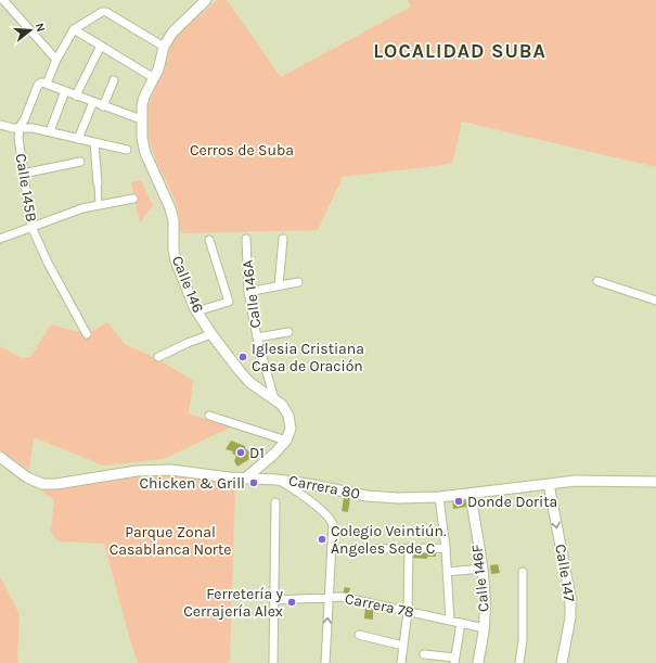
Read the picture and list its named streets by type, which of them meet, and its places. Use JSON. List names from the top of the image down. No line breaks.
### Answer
{"streets":{"street":["Calle 145B","Calle 146","Calle 146A","Carrera 80","Calle 147","Calle 146F","Carrera 78"]},"crossings":[["Calle 146","Calle 146A"],["Carrera 80","Calle 147"],["Carrera 80","Calle 146F"],["Calle 146F","Carrera 78"]],"districts":["LOCALIDAD SUBA"],"parks":["Cerros de Suba","Parque Zonal Casablanca Norte"],"places":["Iglesia Cristiana Casa de Oración","D1","Chicken & Grill","Donde Dorita","Colegio Veintiún. Ángeles Sede C","Ferretería y Cerrajería Alex"],"north":"right"}
